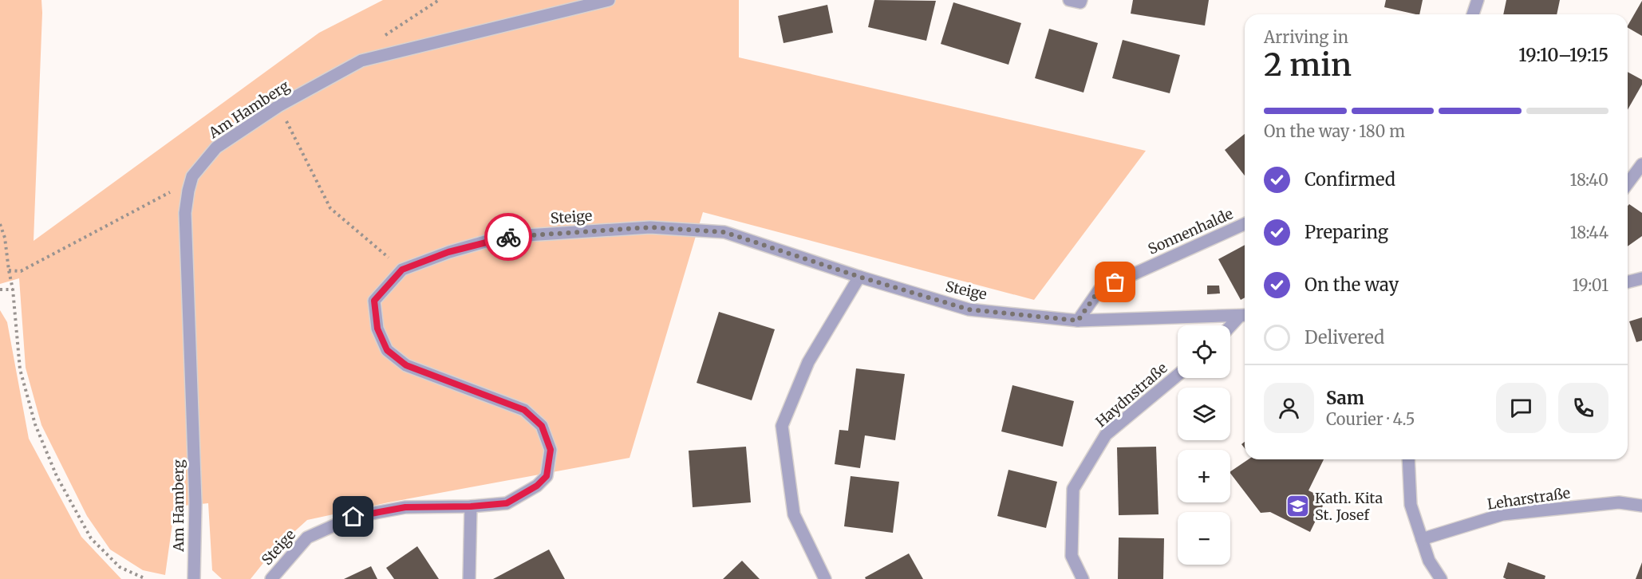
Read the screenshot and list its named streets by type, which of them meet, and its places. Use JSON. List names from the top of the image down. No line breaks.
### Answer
{"streets":{"street":["Am Hamberg","Steige","Sonnenhalde","Haydnstraße","Leharstraße"]},"crossings":[["Steige","Sonnenhalde"]],"places":{"school or university":["Kath. Kita St. Josef"]},"page":{"heading":["2 min","Arriving in","19:10–19:15"],"panel":["Sam","Courier · 4.5"],"bar":"On the way · 180 m","list":[["Confirmed","18:40"],["Preparing","18:44"],["On the way","19:01"],"Delivered"],"map_buttons":["+","−"]}}
